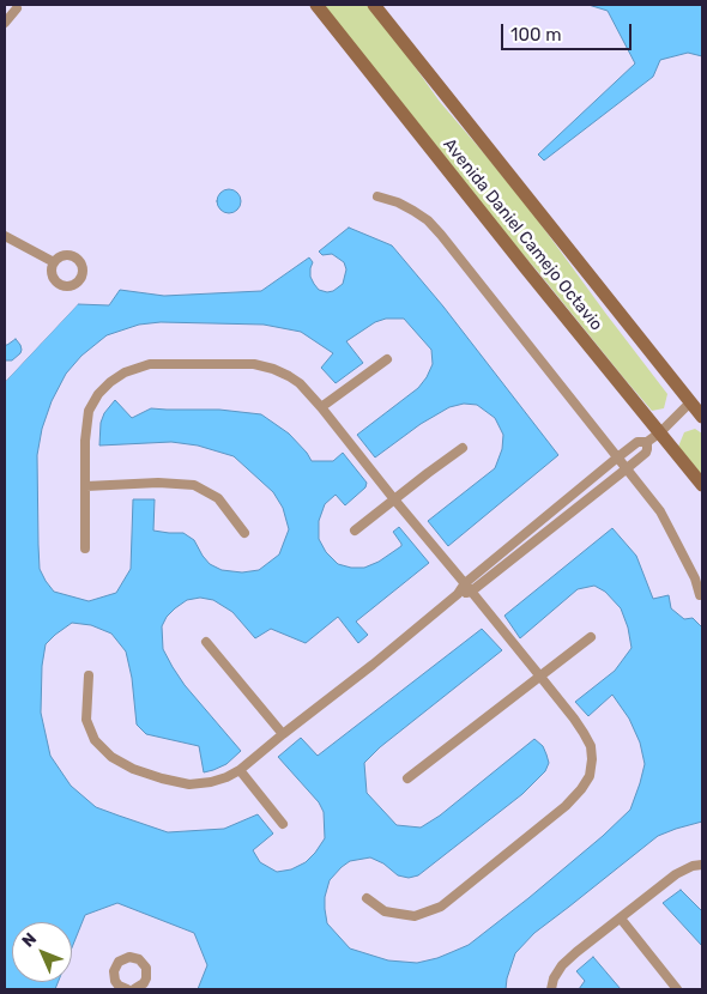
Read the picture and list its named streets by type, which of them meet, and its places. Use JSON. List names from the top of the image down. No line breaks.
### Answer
{"streets":{"main road":["Avenida Daniel Camejo Octavio"]},"scale_bar":"100 m","north":"top left"}
